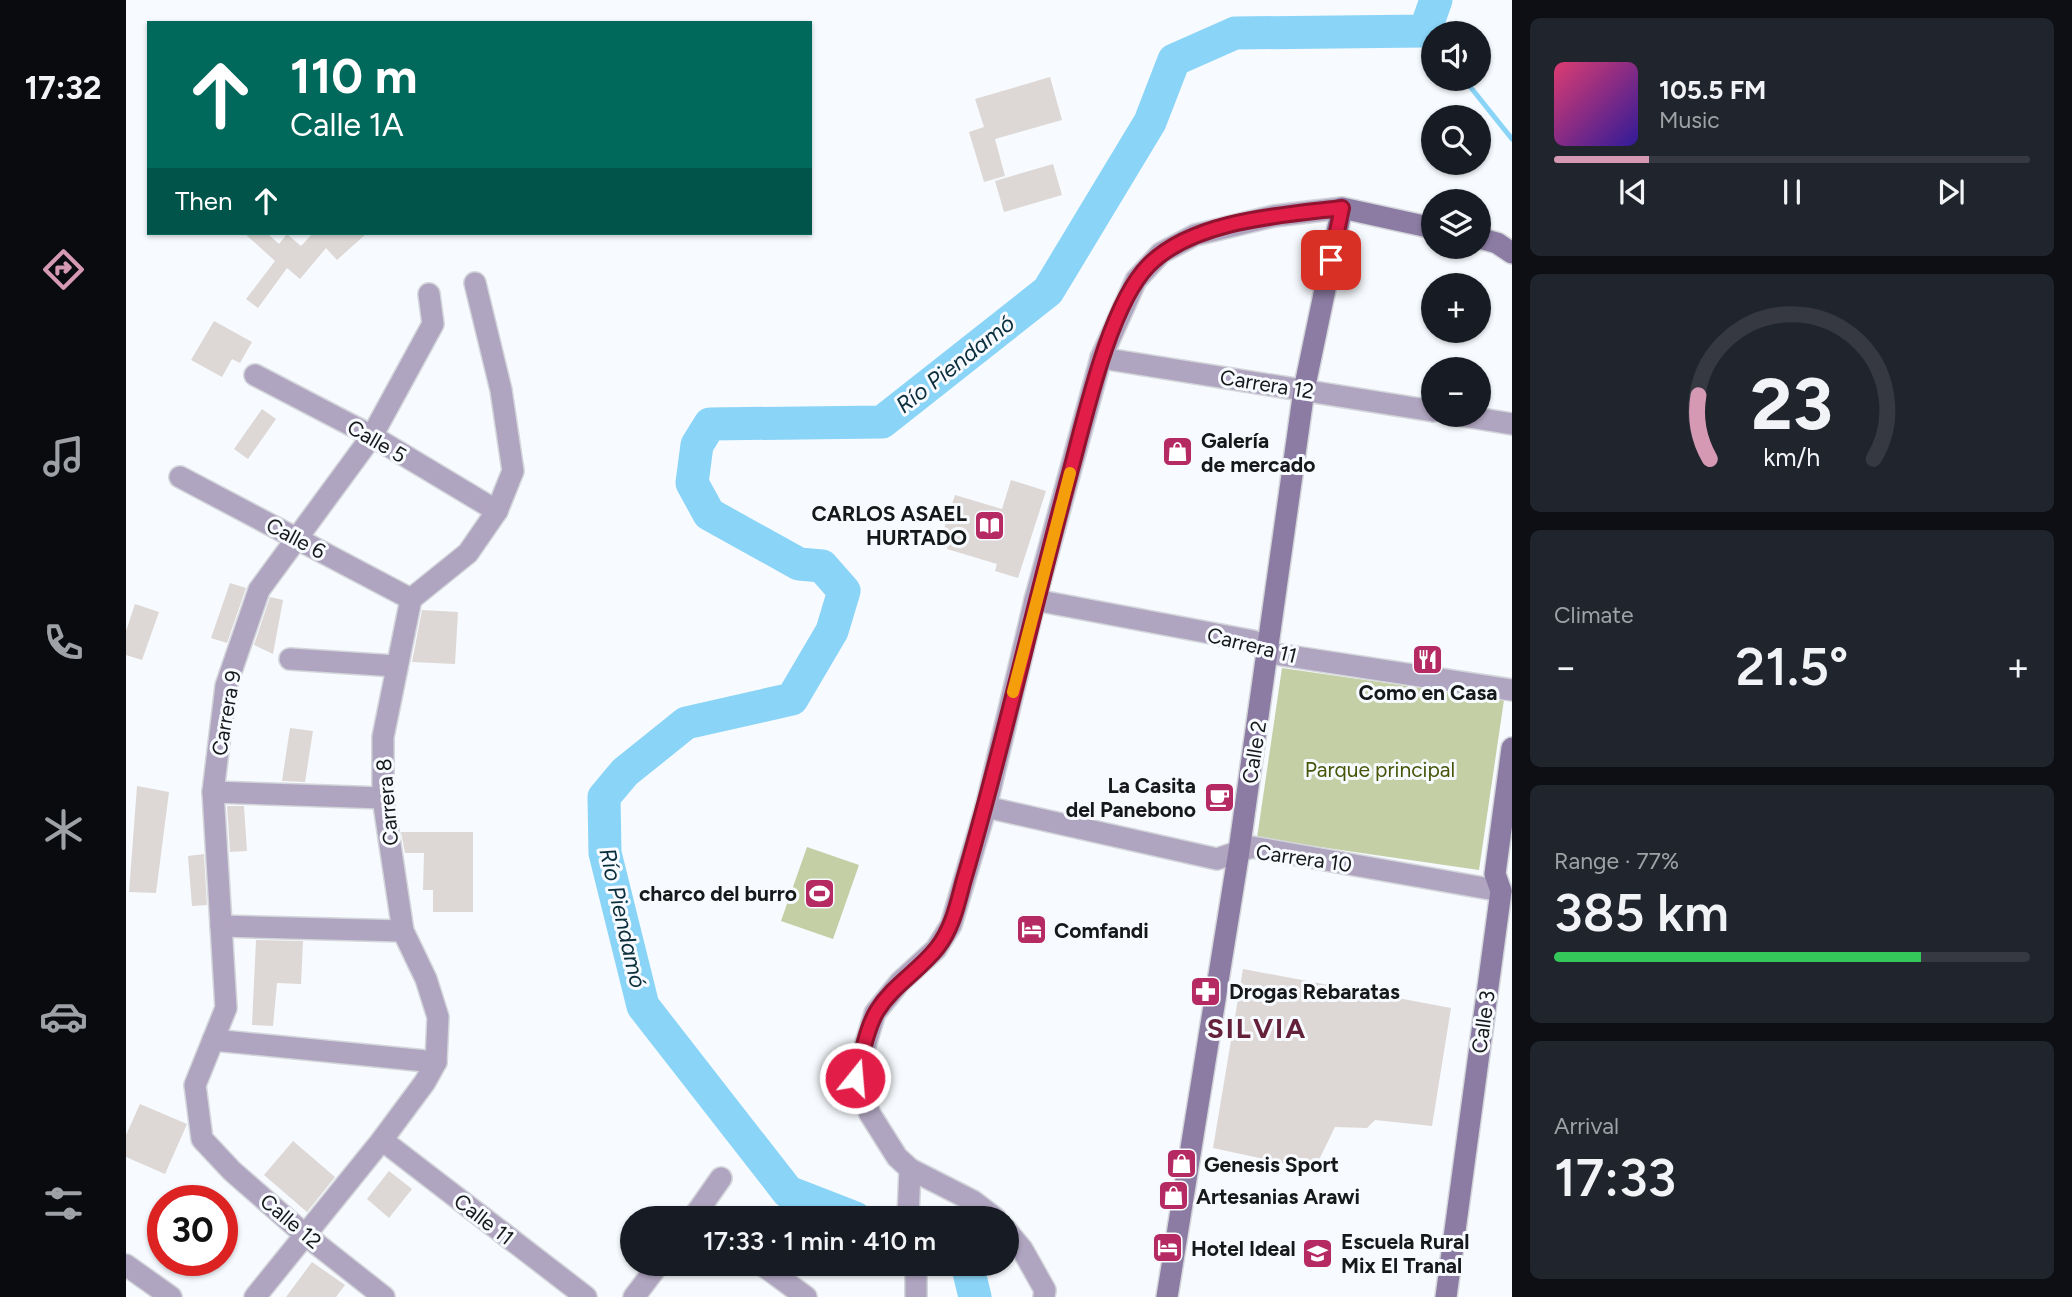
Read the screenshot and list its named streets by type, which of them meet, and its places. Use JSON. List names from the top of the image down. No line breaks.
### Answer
{"streets":{"main road":["Calle 2","Calle 3"],"street":["Carrera 12","Calle 5","Calle 6","Carrera 11","Carrera 9","Carrera 8","Carrera 10","Calle 11","Calle 12"]},"crossings":[["Carrera 12","Calle 2"],["Calle 5","Carrera 9"],["Calle 6","Carrera 9"],["Calle 6","Carrera 8"],["Carrera 11","Calle 2"],["Carrera 9","Calle 12"],["Calle 2","Carrera 10"],["Carrera 8","Calle 11"],["Carrera 8","Calle 12"],["Carrera 10","Calle 3"]],"districts":["SILVIA"],"water":["Río Piendamó"],"parks":["Parque principal"],"places":{"shop":["Galería de mercado","Genesis Sport","Artesanias Arawi"],"library":["CARLOS ASAEL HURTADO"],"restaurant":["Como en Casa"],"cafe":["La Casita del Panebono"],"sports":["charco del burro"],"hotel":["Comfandi","Hotel Ideal"],"pharmacy":["Drogas Rebaratas"],"school or university":["Escuela Rural Mix El Tranal"]},"page":{"tabs":"17:32","map_buttons":["+","−"],"turn":["110 m","Calle 1A"],"song":["105.5 FM","Music"],"then":"Then","tile":["Climate",["Range · 77%","385 km"],["Arrival","17:33"]],"heat":["−","21.5°","+"],"limit":"30","trip":"17:33 · 1 min · 410 m","gauge":["23","km/h"]}}
